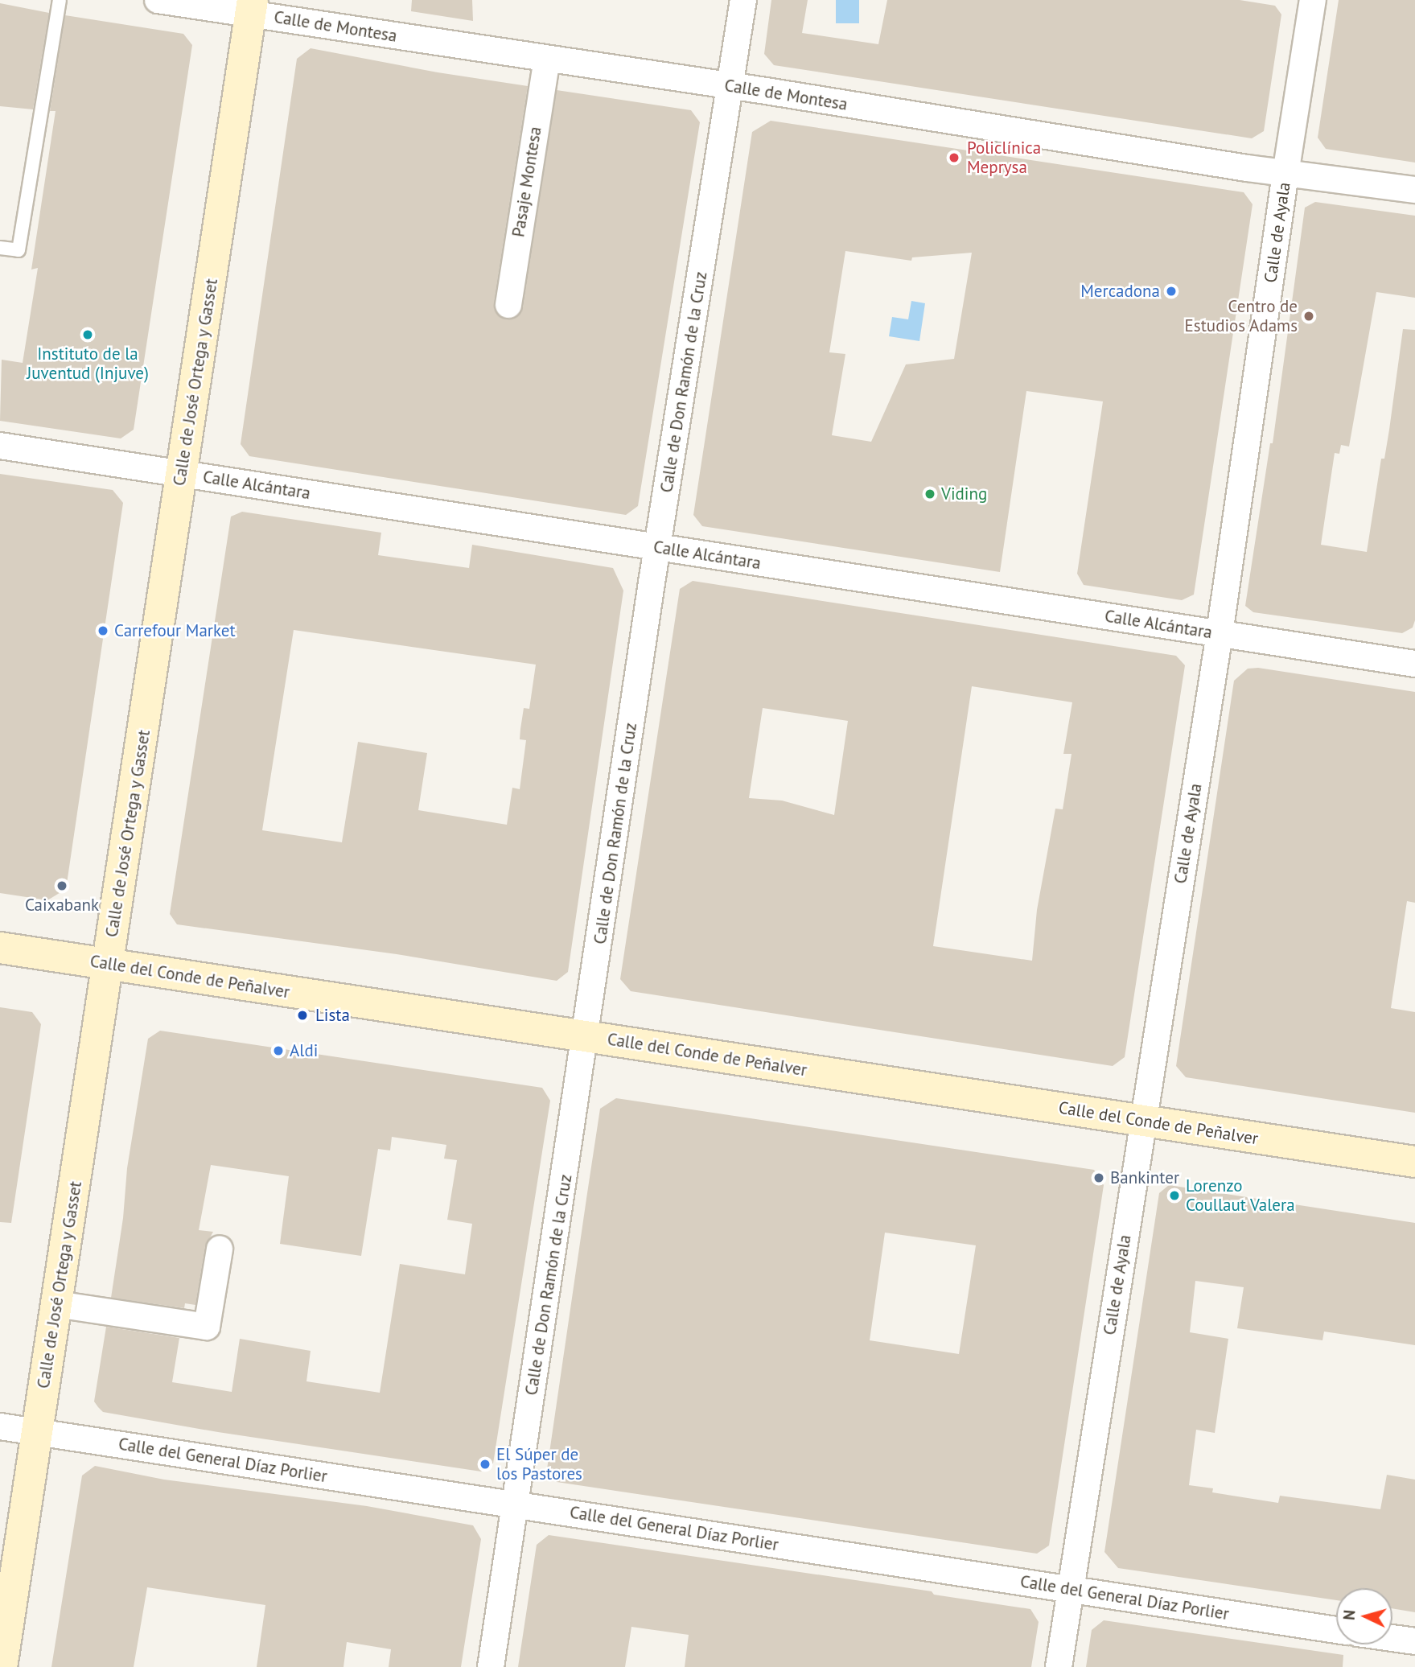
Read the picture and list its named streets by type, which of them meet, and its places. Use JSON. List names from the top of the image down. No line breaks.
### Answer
{"streets":{"street":["Calle de Montesa","Pasaje Montesa","Calle de Ayala","Calle de José Ortega y Gasset","Calle de Don Ramón de la Cruz","Calle Alcántara","Calle del Conde de Peñalver","Calle del General Díaz Porlier"]},"crossings":[["Calle de Montesa","Pasaje Montesa"],["Calle de Montesa","Calle de Ayala"],["Calle de Montesa","Calle de José Ortega y Gasset"],["Calle de Montesa","Calle de Don Ramón de la Cruz"],["Calle de Ayala","Calle Alcántara"],["Calle de Ayala","Calle del Conde de Peñalver"],["Calle de Ayala","Calle del General Díaz Porlier"],["Calle de José Ortega y Gasset","Calle Alcántara"],["Calle de José Ortega y Gasset","Calle del Conde de Peñalver"],["Calle de José Ortega y Gasset","Calle del General Díaz Porlier"],["Calle de Don Ramón de la Cruz","Calle Alcántara"],["Calle de Don Ramón de la Cruz","Calle del Conde de Peñalver"],["Calle de Don Ramón de la Cruz","Calle del General Díaz Porlier"]],"places":["Policlínica Meprysa","Mercadona","Centro de Estudios Adams","Instituto de la Juventud (Injuve)","Viding","Carrefour Market","Caixabank","Lista","Aldi","Bankinter","Lorenzo Coullaut Valera","El Súper de los Pastores"],"north":"left"}
